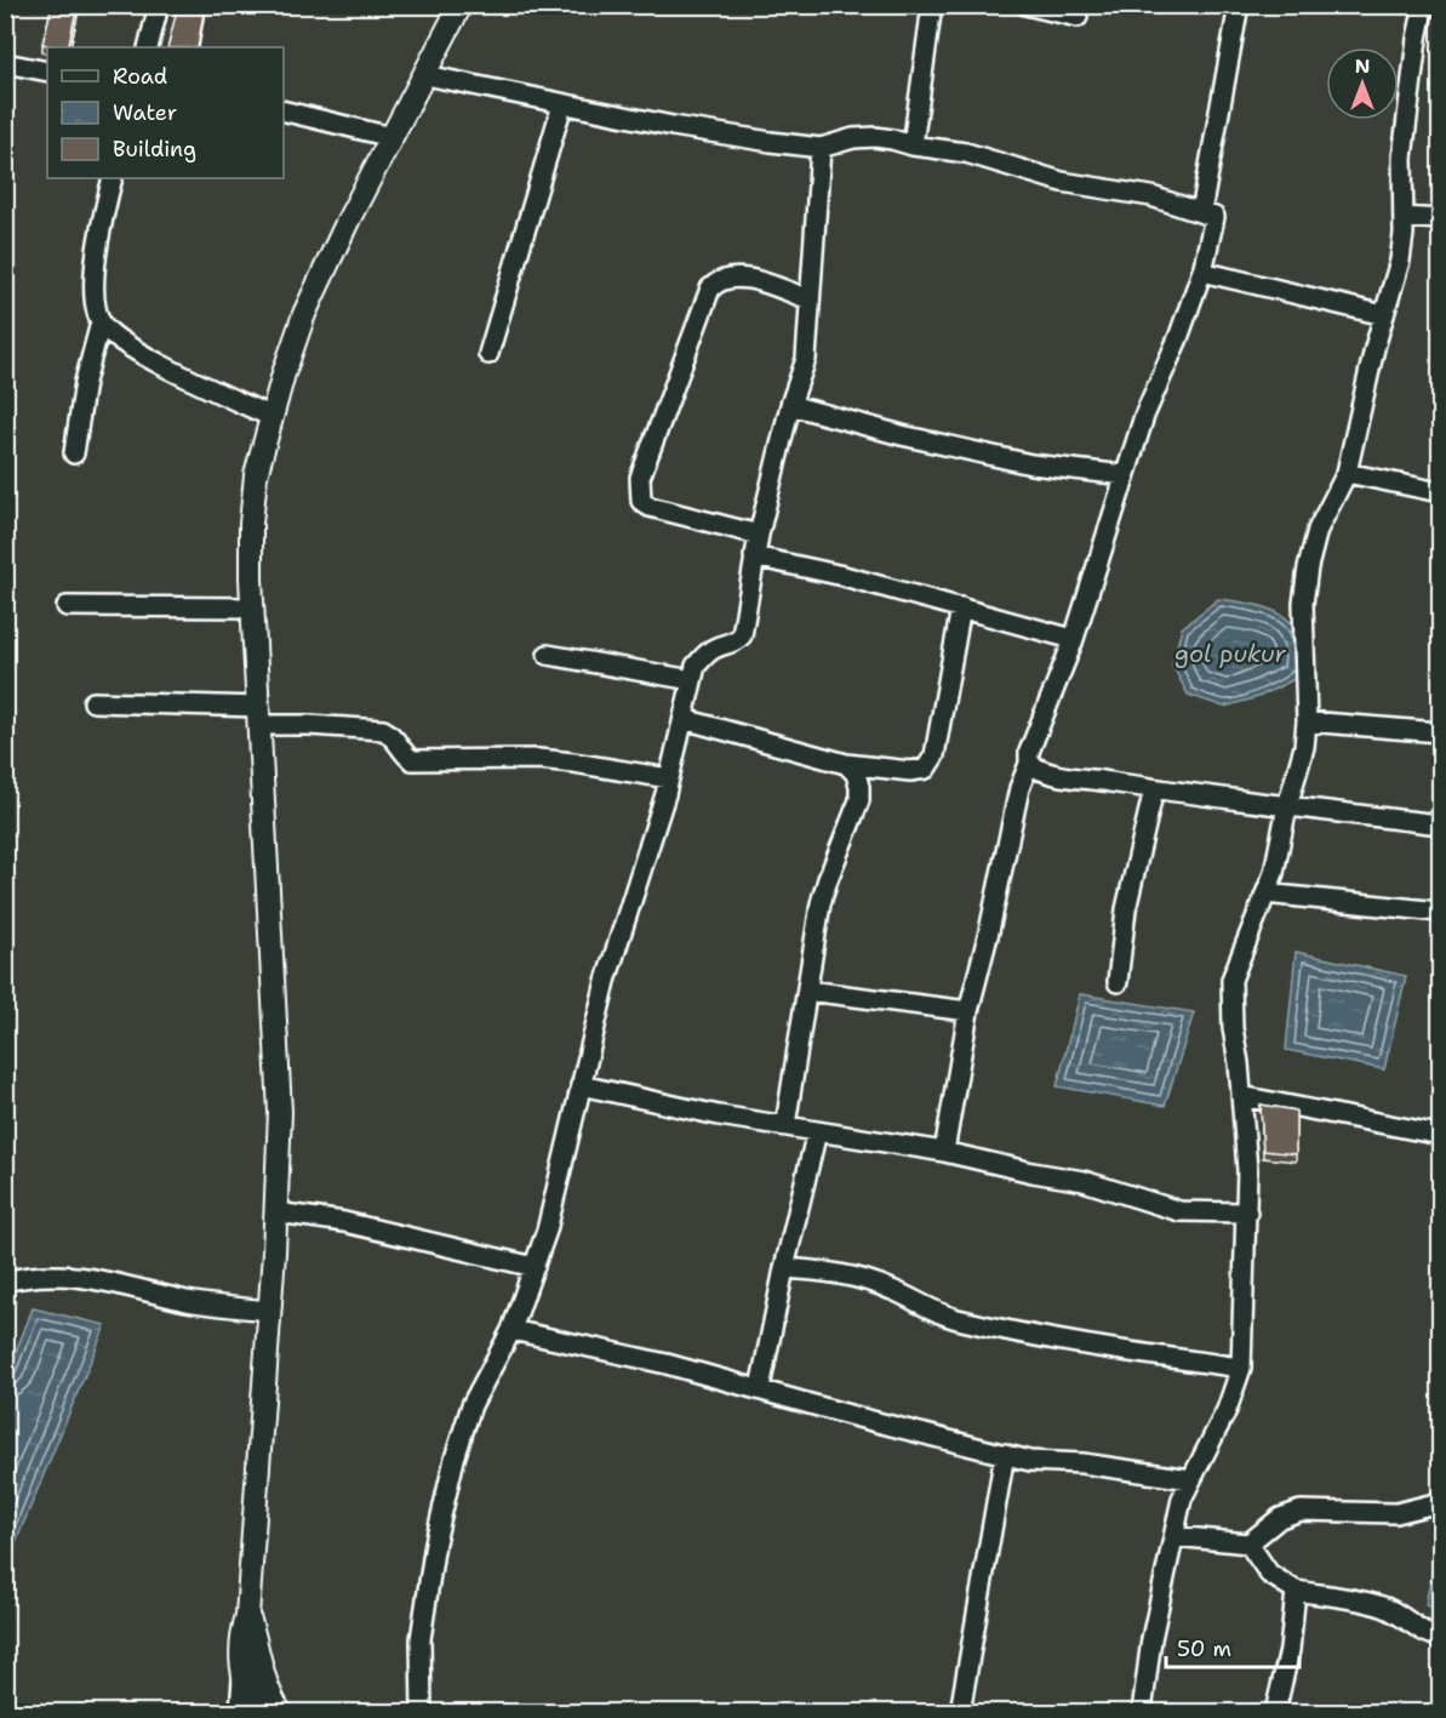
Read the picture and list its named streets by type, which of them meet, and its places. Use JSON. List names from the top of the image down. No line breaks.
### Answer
{"water":["gol pukur"],"legend":["Road","Water","Building"],"scale_bar":"50 m","north":"top"}
